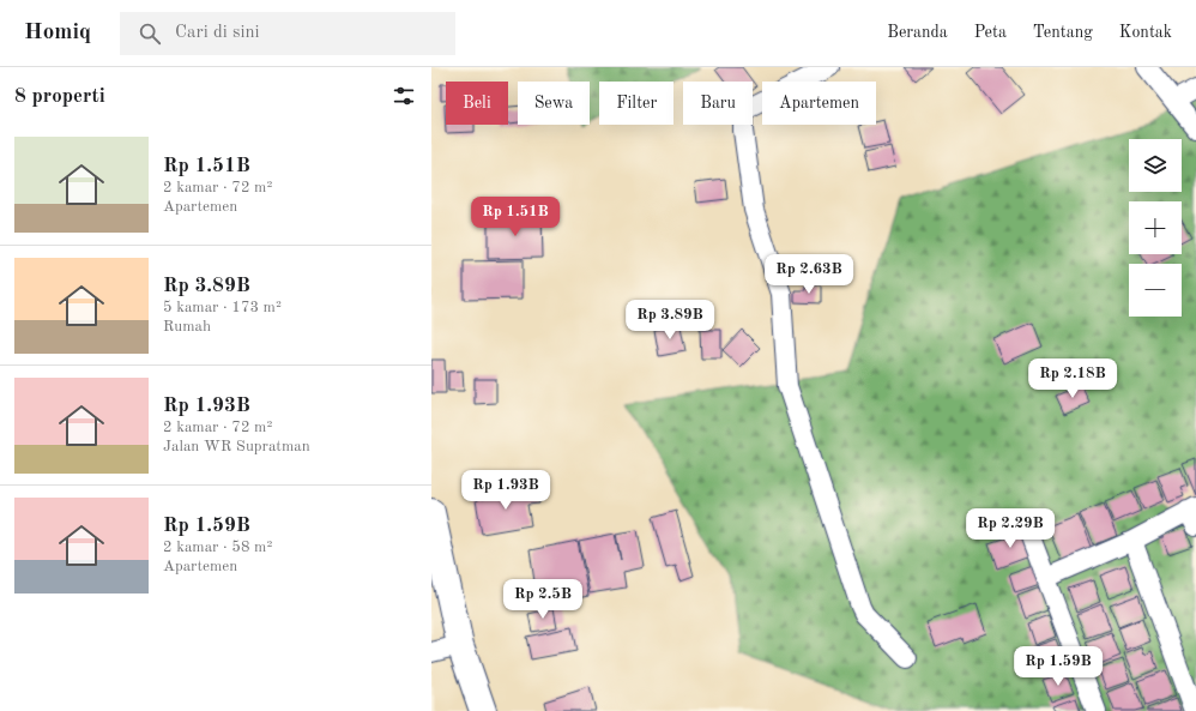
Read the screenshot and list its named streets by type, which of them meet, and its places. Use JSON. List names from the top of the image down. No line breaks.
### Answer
{"page":{"header":"Homiq","search":"Cari di sini","nav":["Beranda","Peta","Tentang","Kontak"],"heading":"8 properti","chip":["Beli","Sewa","Filter","Baru","Apartemen"],"list":[{"name":"Rp 1.51B","note":"2 kamar · 72 m² · Apartemen"},{"name":"Rp 3.89B","note":"5 kamar · 173 m² · Rumah"},{"name":"Rp 1.93B","note":"2 kamar · 72 m² · Jalan WR Supratman"},{"name":"Rp 1.59B","note":"2 kamar · 58 m² · Apartemen"}],"map_buttons":["+","−"],"price":["Rp 1.51B","Rp 2.63B","Rp 3.89B","Rp 2.18B","Rp 1.93B","Rp 2.29B","Rp 2.5B","Rp 1.59B"]}}
